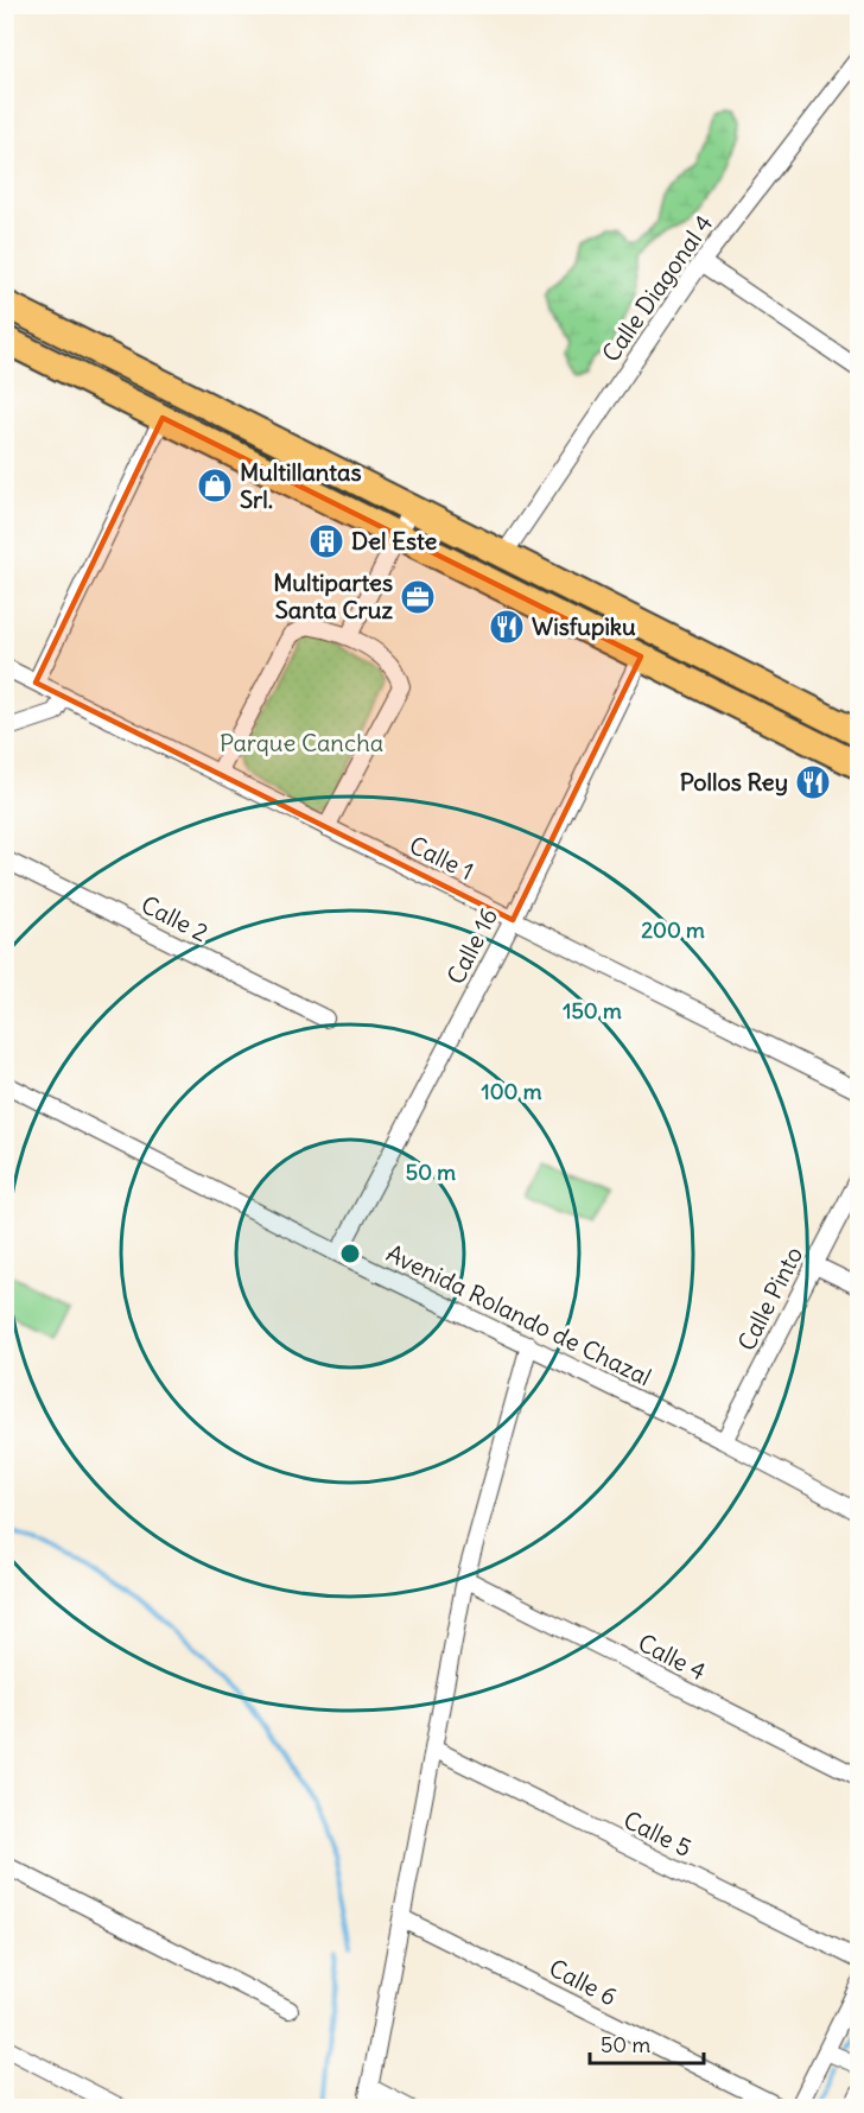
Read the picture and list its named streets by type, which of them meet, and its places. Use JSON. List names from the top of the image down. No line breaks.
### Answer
{"streets":{"street":["Calle Diagonal 4","Calle 1","Calle 2","Calle 16","Calle Pinto","Avenida Rolando de Chazal","Calle 4","Calle 5","Calle 6"]},"crossings":[["Calle 1","Calle 16"],["Calle 16","Avenida Rolando de Chazal"],["Calle Pinto","Avenida Rolando de Chazal"]],"parks":["Parque Cancha"],"places":{"shop":["Multillantas Srl."],"building":["Del Este"],"office":["Multipartes Santa Cruz"],"restaurant":["Wisfupiku","Pollos Rey"]},"scale_bar":"50 m","rings":["200 m","150 m","100 m","50 m"]}
